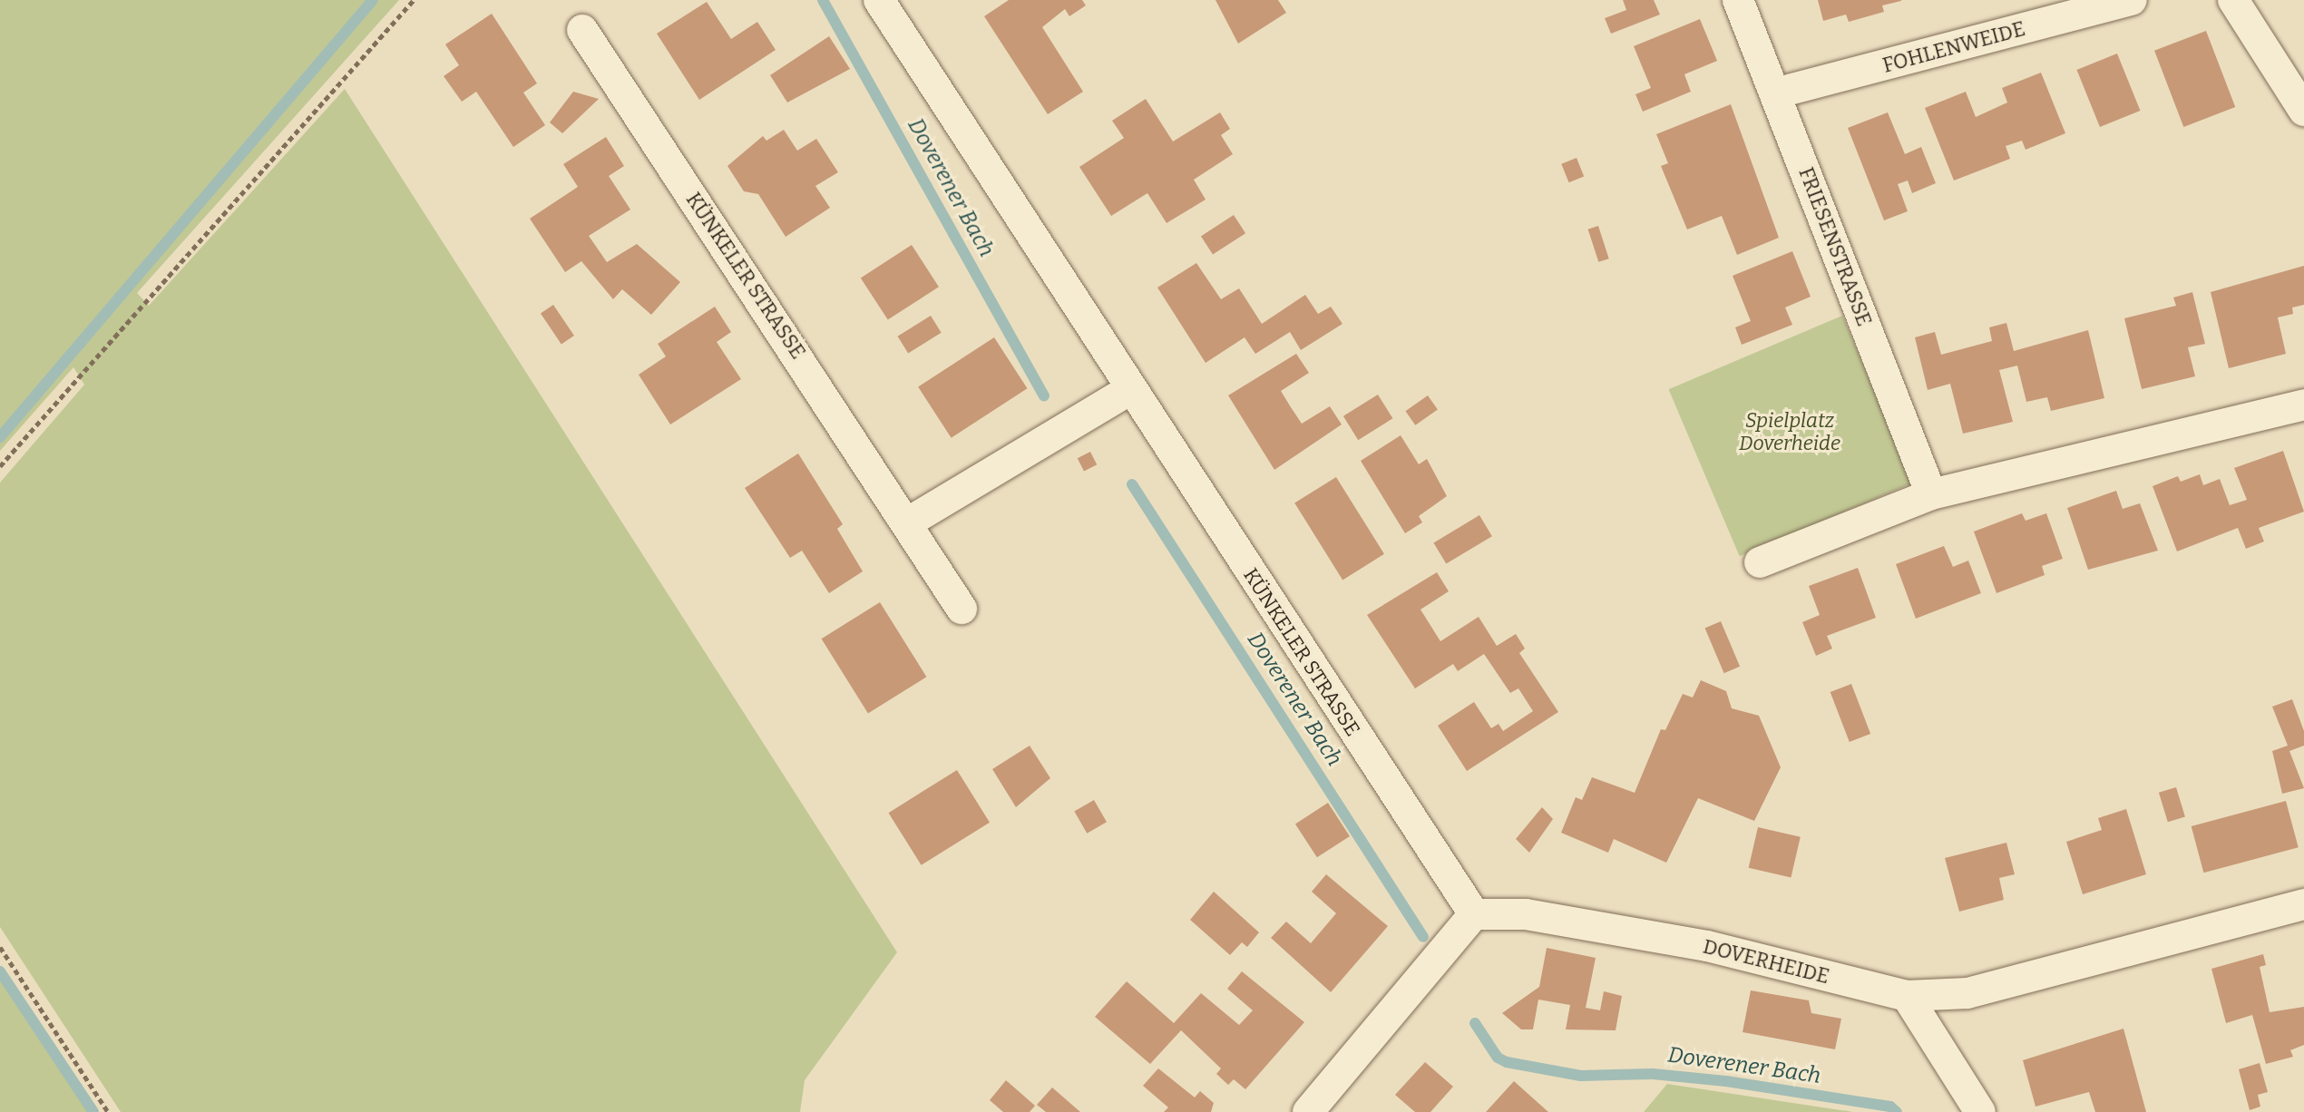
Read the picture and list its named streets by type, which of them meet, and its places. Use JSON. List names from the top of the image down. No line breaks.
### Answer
{"streets":{"street":["FOHLENWEIDE","FRIESENSTRASSE","KÜNKELER STRASSE","DOVERHEIDE"]},"crossings":[["FOHLENWEIDE","FRIESENSTRASSE"],["KÜNKELER STRASSE","DOVERHEIDE"]],"water":["Doverener Bach"],"parks":["Spielplatz Doverheide"]}
